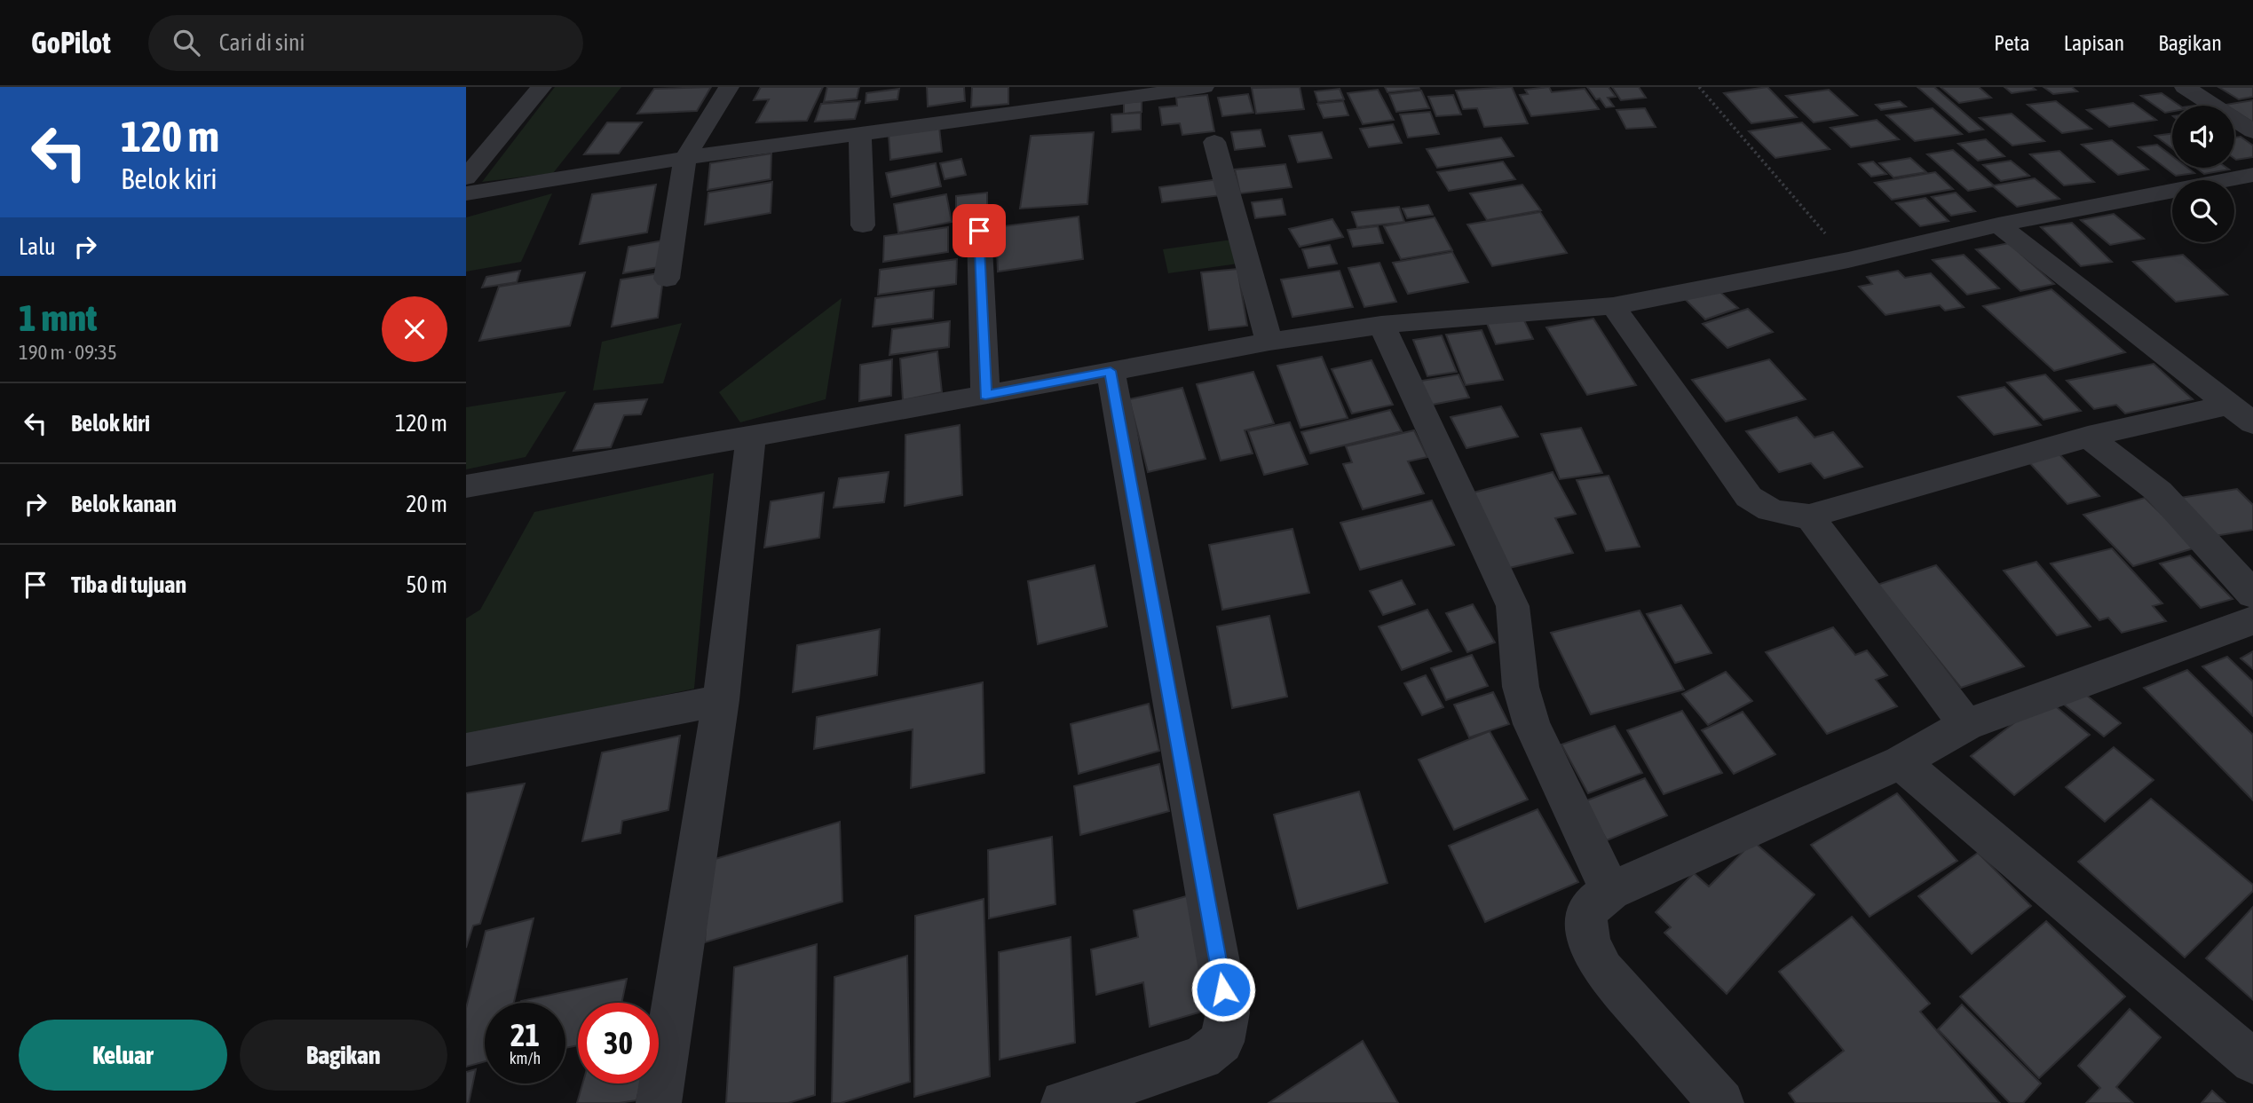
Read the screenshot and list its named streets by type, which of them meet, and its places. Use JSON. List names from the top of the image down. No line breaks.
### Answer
{"page":{"header":"GoPilot","search":"Cari di sini","nav":["Peta","Lapisan","Bagikan"],"turn":["120 m","Belok kiri"],"then":"Lalu","heading":["1 mnt","190 m · 09:35"],"list":[{"name":"Belok kiri","value":"120 m"},{"name":"Belok kanan","value":"20 m"},{"name":"Tiba di tujuan","value":"50 m"}],"speed":"21 km/h","limit":"30","buttons":["Keluar","Bagikan"]}}
